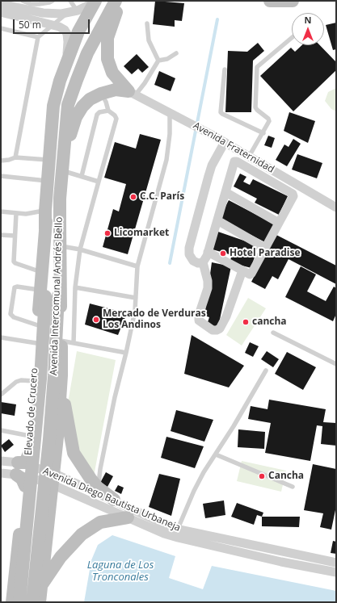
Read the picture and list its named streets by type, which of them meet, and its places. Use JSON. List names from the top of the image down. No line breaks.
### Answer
{"streets":{"main road":["Avenida Intercomunal Andrés Bello","Elevado de Crucero"],"street":["Avenida Fraternidad","Avenida Diego Bautista Urbaneja"]},"crossings":[["Avenida Intercomunal Andrés Bello","Elevado de Crucero"],["Elevado de Crucero","Avenida Diego Bautista Urbaneja"]],"water":["Laguna de Los Tronconales"],"places":["C.C. París","Licomarket","Hotel Paradise","Mercado de Verduras Los Andinos","cancha","Cancha"],"scale_bar":"50 m","north":"top"}
